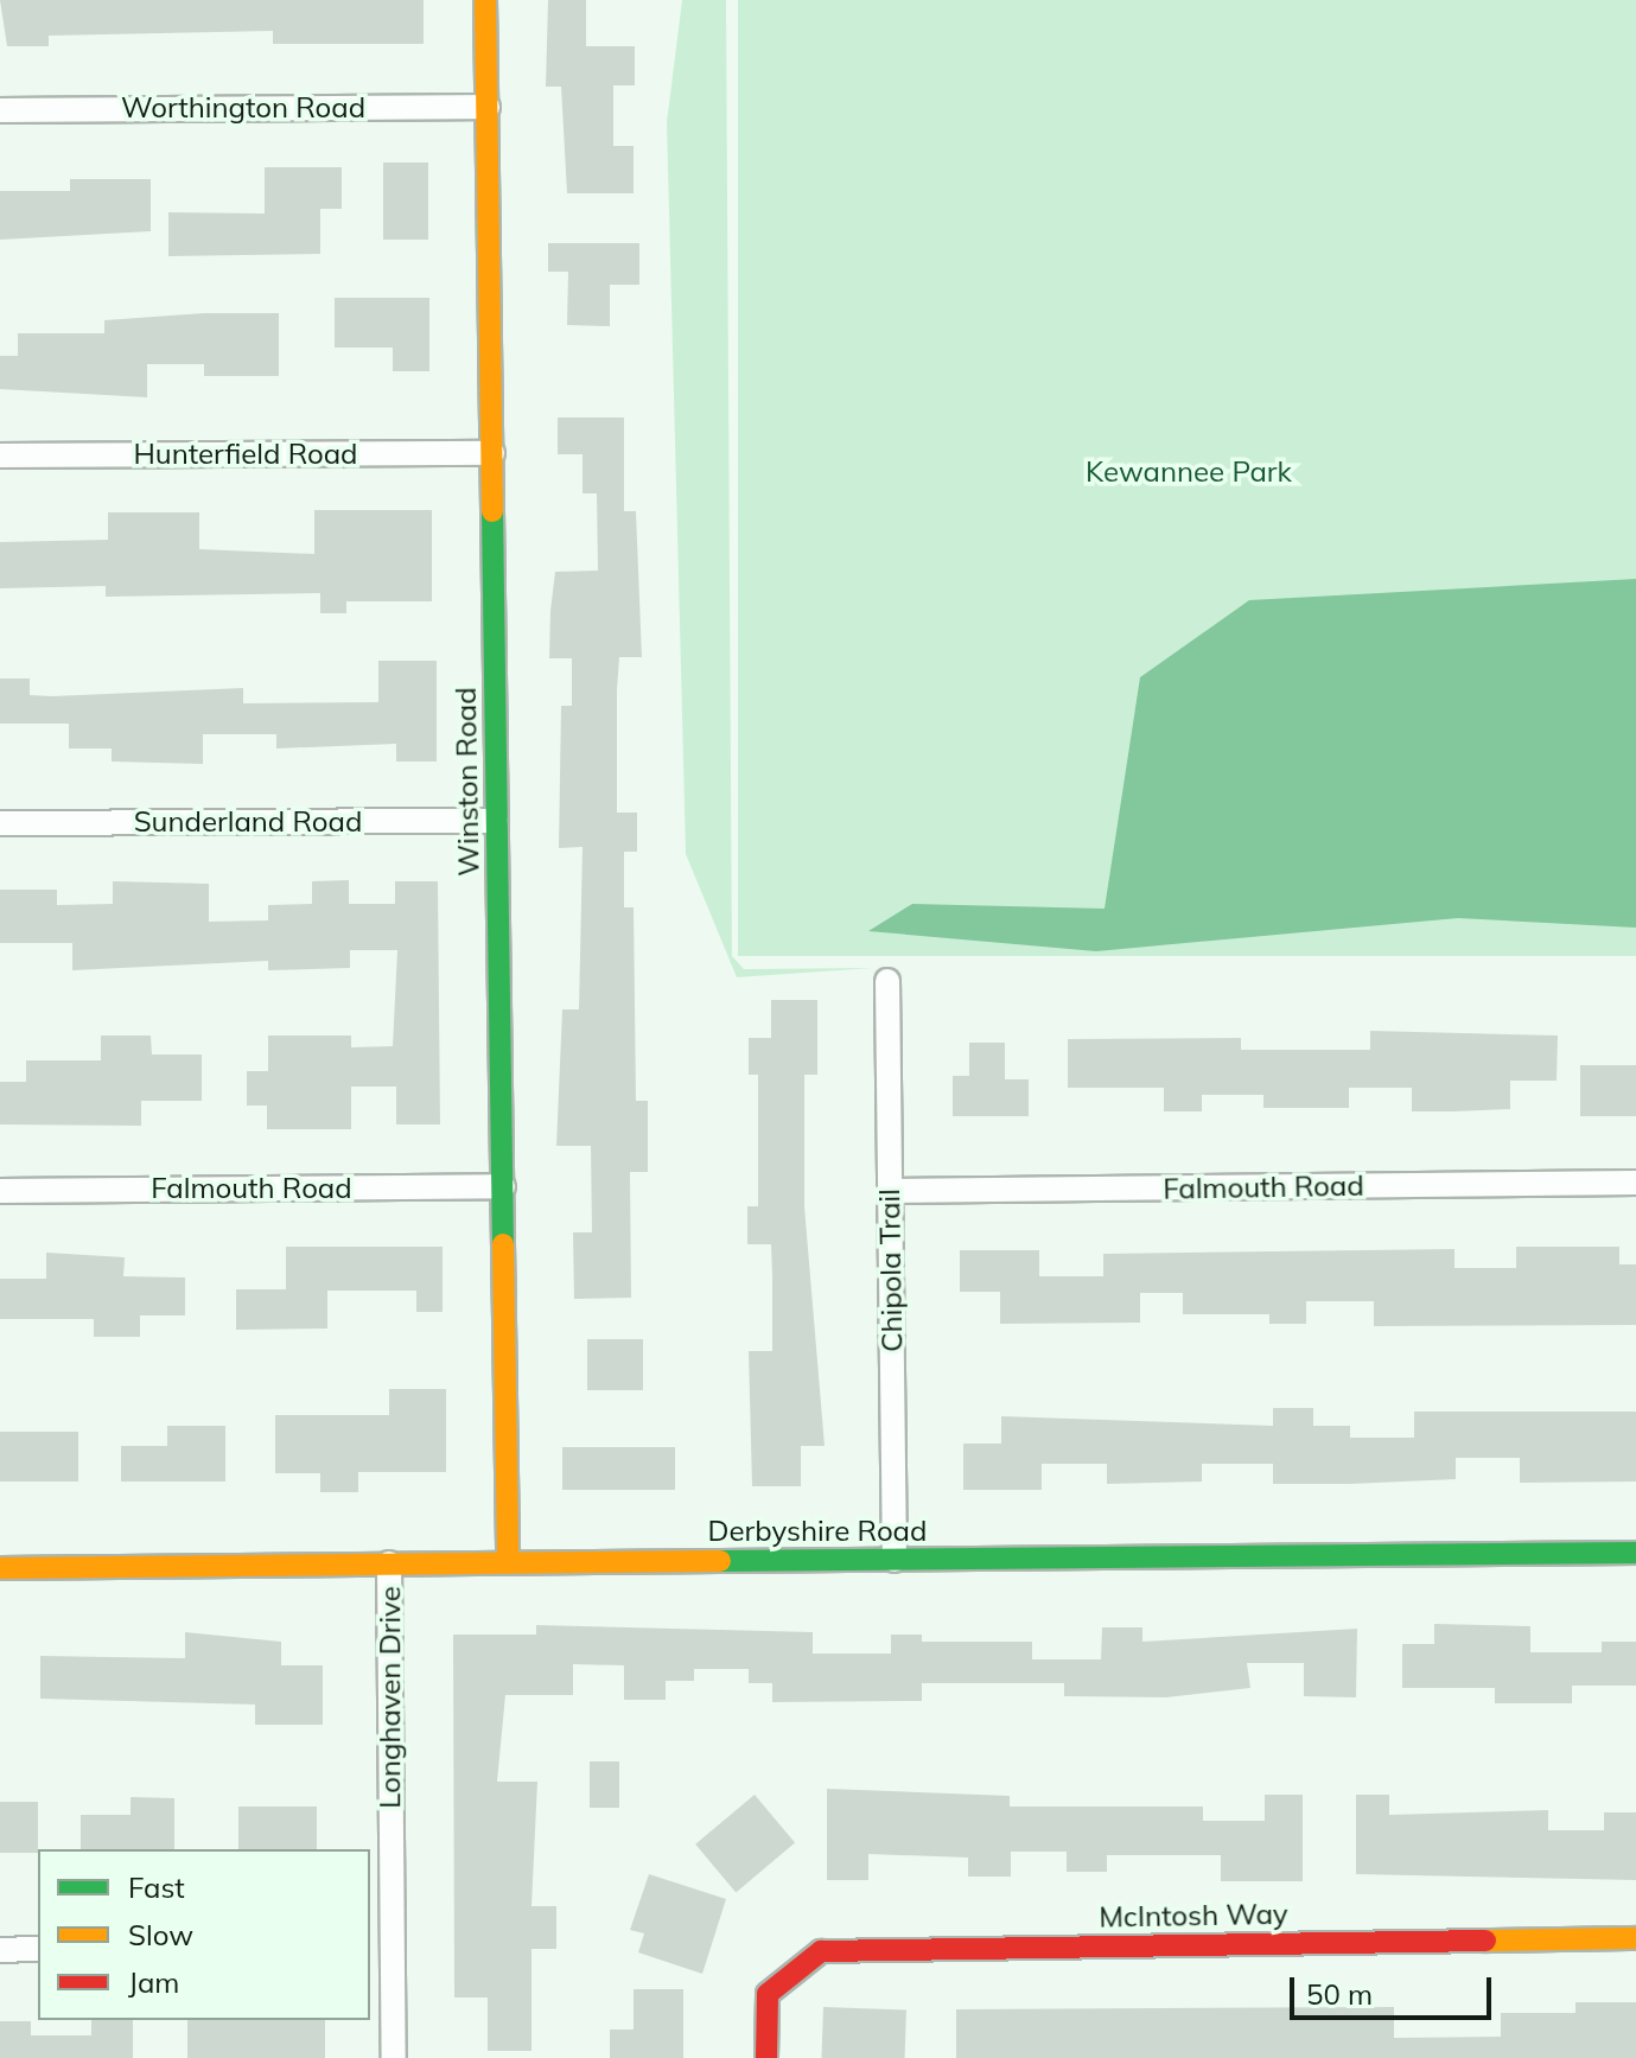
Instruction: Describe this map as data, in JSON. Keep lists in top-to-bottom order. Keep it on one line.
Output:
{"streets":{"street":["Worthington Road","Hunterfield Road","Winston Road","Sunderland Road","Falmouth Road","Chipola Trail","Derbyshire Road","Longhaven Drive","McIntosh Way"]},"crossings":[["Worthington Road","Winston Road"],["Hunterfield Road","Winston Road"],["Winston Road","Sunderland Road"],["Winston Road","Falmouth Road"],["Winston Road","Derbyshire Road"],["Falmouth Road","Chipola Trail"],["Chipola Trail","Derbyshire Road"],["Derbyshire Road","Longhaven Drive"]],"parks":["Kewannee Park"],"legend":["Fast","Slow","Jam"],"scale_bar":"50 m"}
